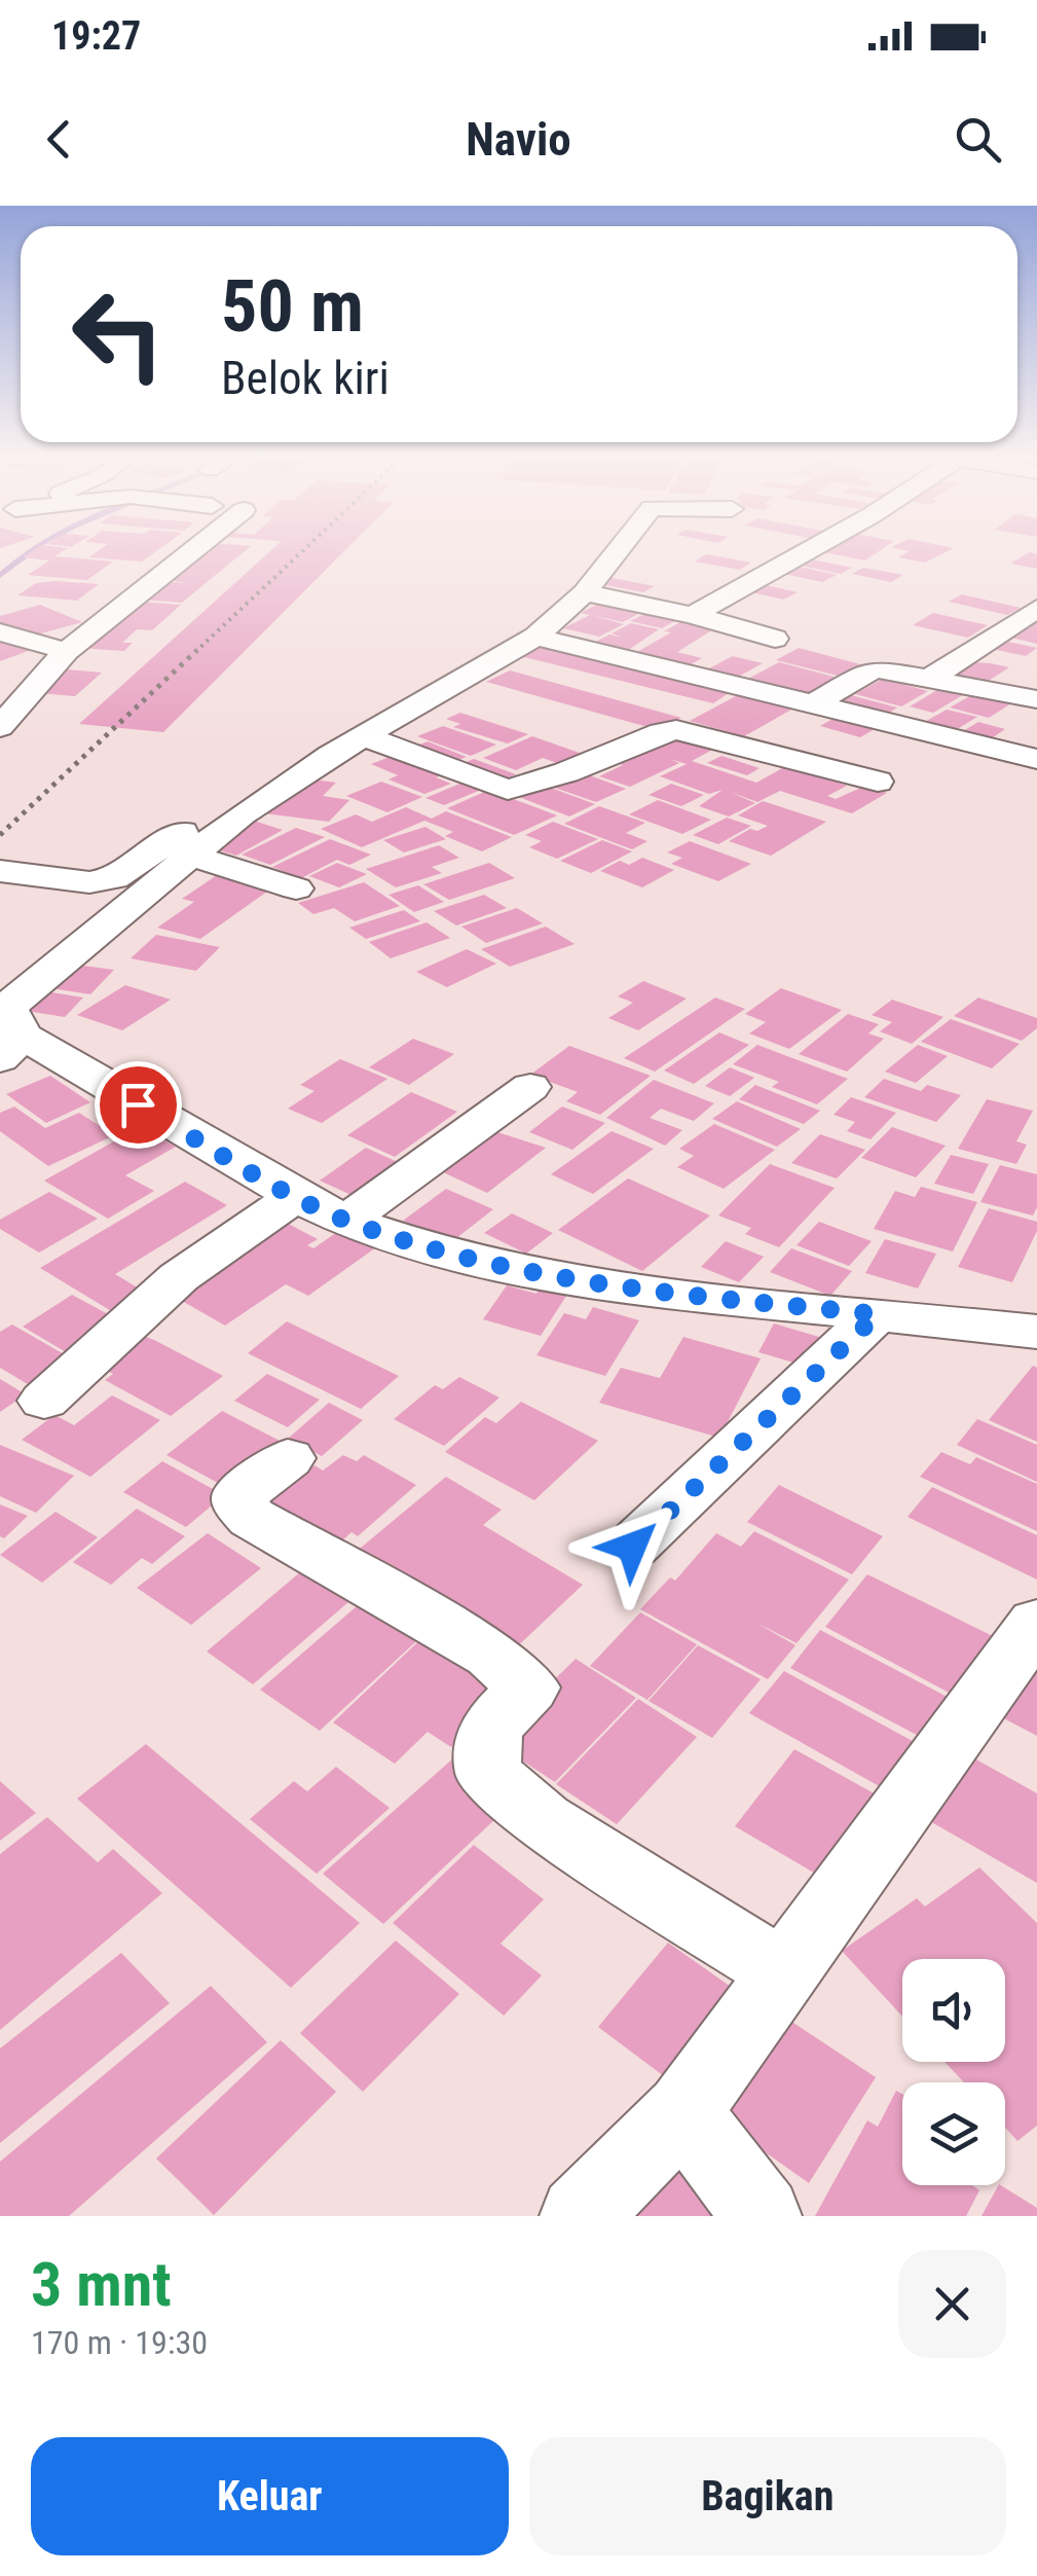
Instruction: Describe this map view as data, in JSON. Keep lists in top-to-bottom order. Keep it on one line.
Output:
{"page":{"status":"19:27","header":"Navio","turn":["50 m","Belok kiri"],"heading":["3 mnt","170 m · 19:30"],"buttons":["Keluar","Bagikan"]}}
